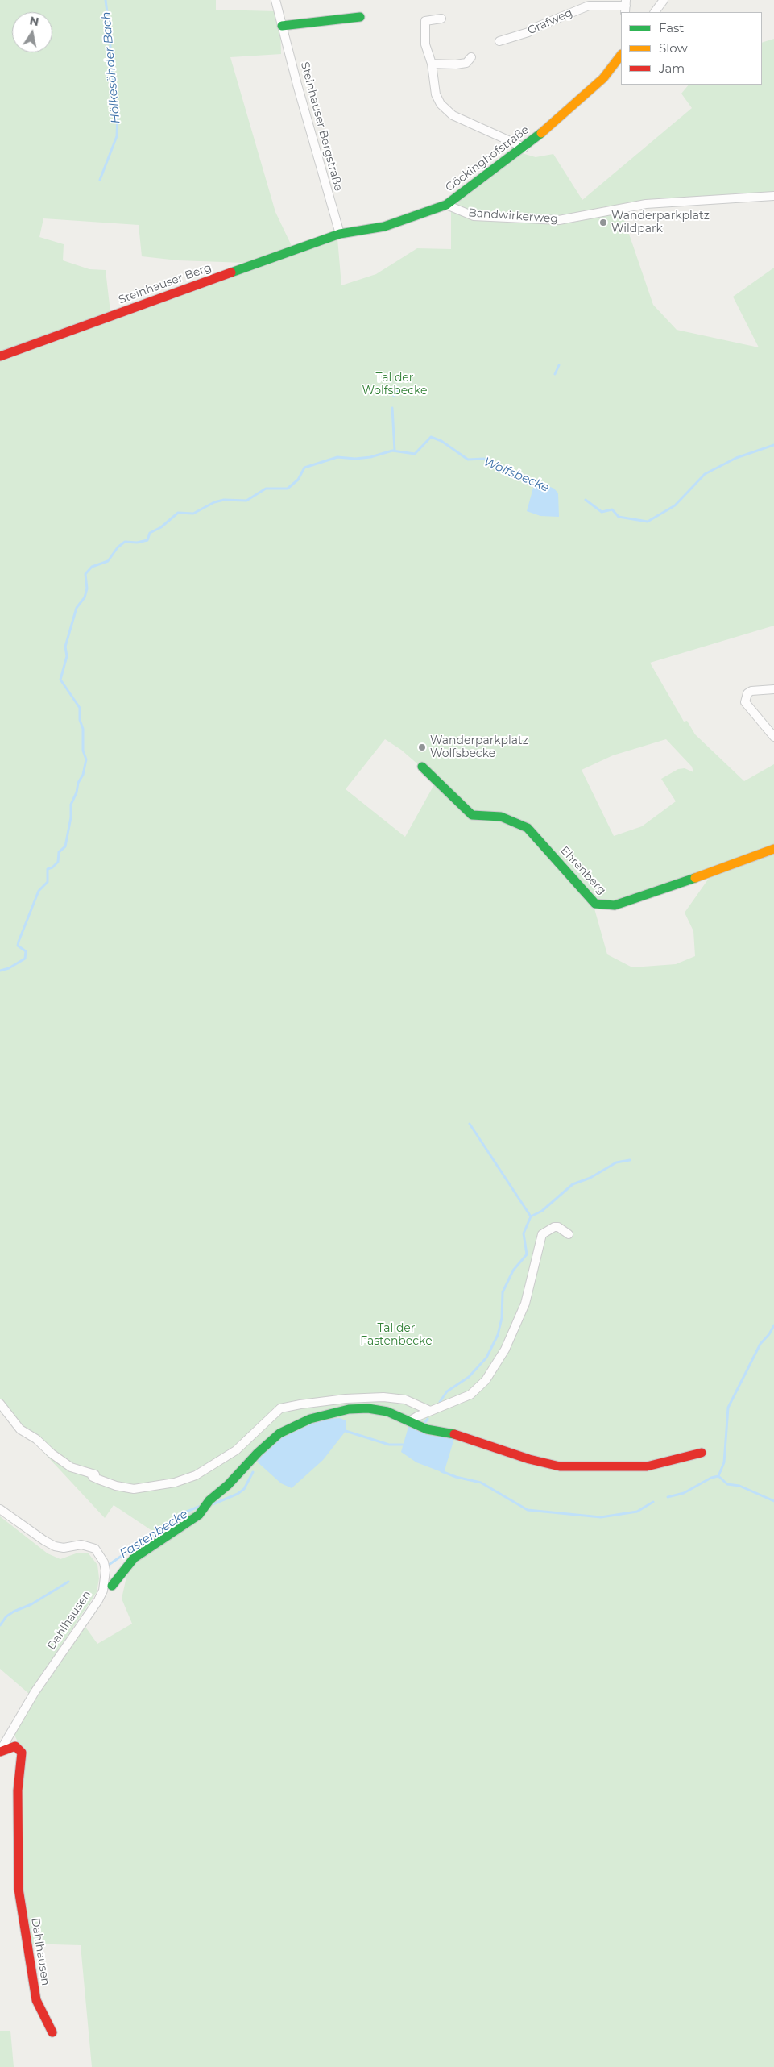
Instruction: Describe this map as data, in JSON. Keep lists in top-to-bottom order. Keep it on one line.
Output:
{"streets":{"street":["Grafweg","Steinhauser Bergstraße","Göckinghofstraße","Bandwirkerweg","Steinhauser Berg","Ehrenberg","Dahlhausen"]},"crossings":[["Steinhauser Bergstraße","Göckinghofstraße"],["Steinhauser Bergstraße","Steinhauser Berg"],["Göckinghofstraße","Bandwirkerweg"],["Göckinghofstraße","Steinhauser Berg"]],"water":["Hölkesöhder Bach","Wolfsbecke","Fastenbecke"],"parks":["Tal der Wolfsbecke","Tal der Fastenbecke"],"places":["Wanderparkplatz Wildpark","Wanderparkplatz Wolfsbecke"],"legend":["Fast","Slow","Jam"],"north":"top"}
